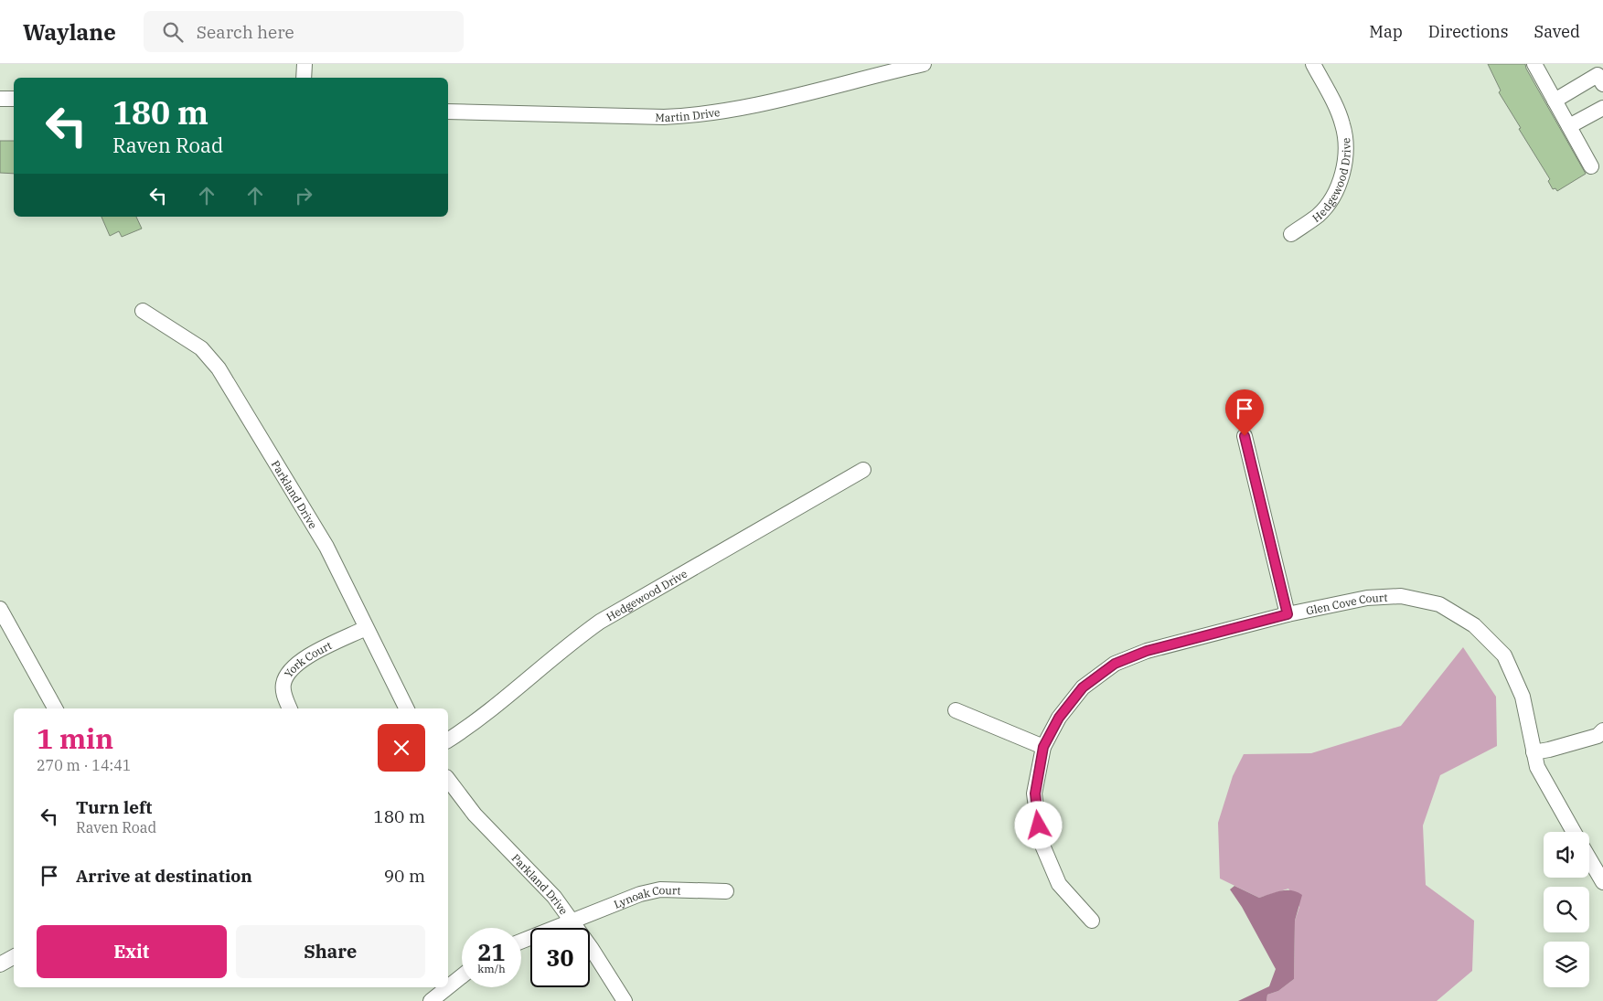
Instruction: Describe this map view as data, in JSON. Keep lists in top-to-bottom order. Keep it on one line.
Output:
{"streets":{"street":["Martin Drive","Hedgewood Drive","Parkland Drive","Glen Cove Court","York Court","Lynoak Court"]},"crossings":[["Parkland Drive","York Court"],["Parkland Drive","Lynoak Court"]],"page":{"header":"Waylane","search":"Search here","nav":["Map","Directions","Saved"],"turn":["180 m","Raven Road"],"heading":["1 min","270 m · 14:41"],"list":[{"name":"Turn left","note":"Raven Road","value":"180 m"},{"name":"Arrive at destination","value":"90 m"}],"buttons":["Exit","Share"],"speed":"21 km/h","limit":"30"}}
